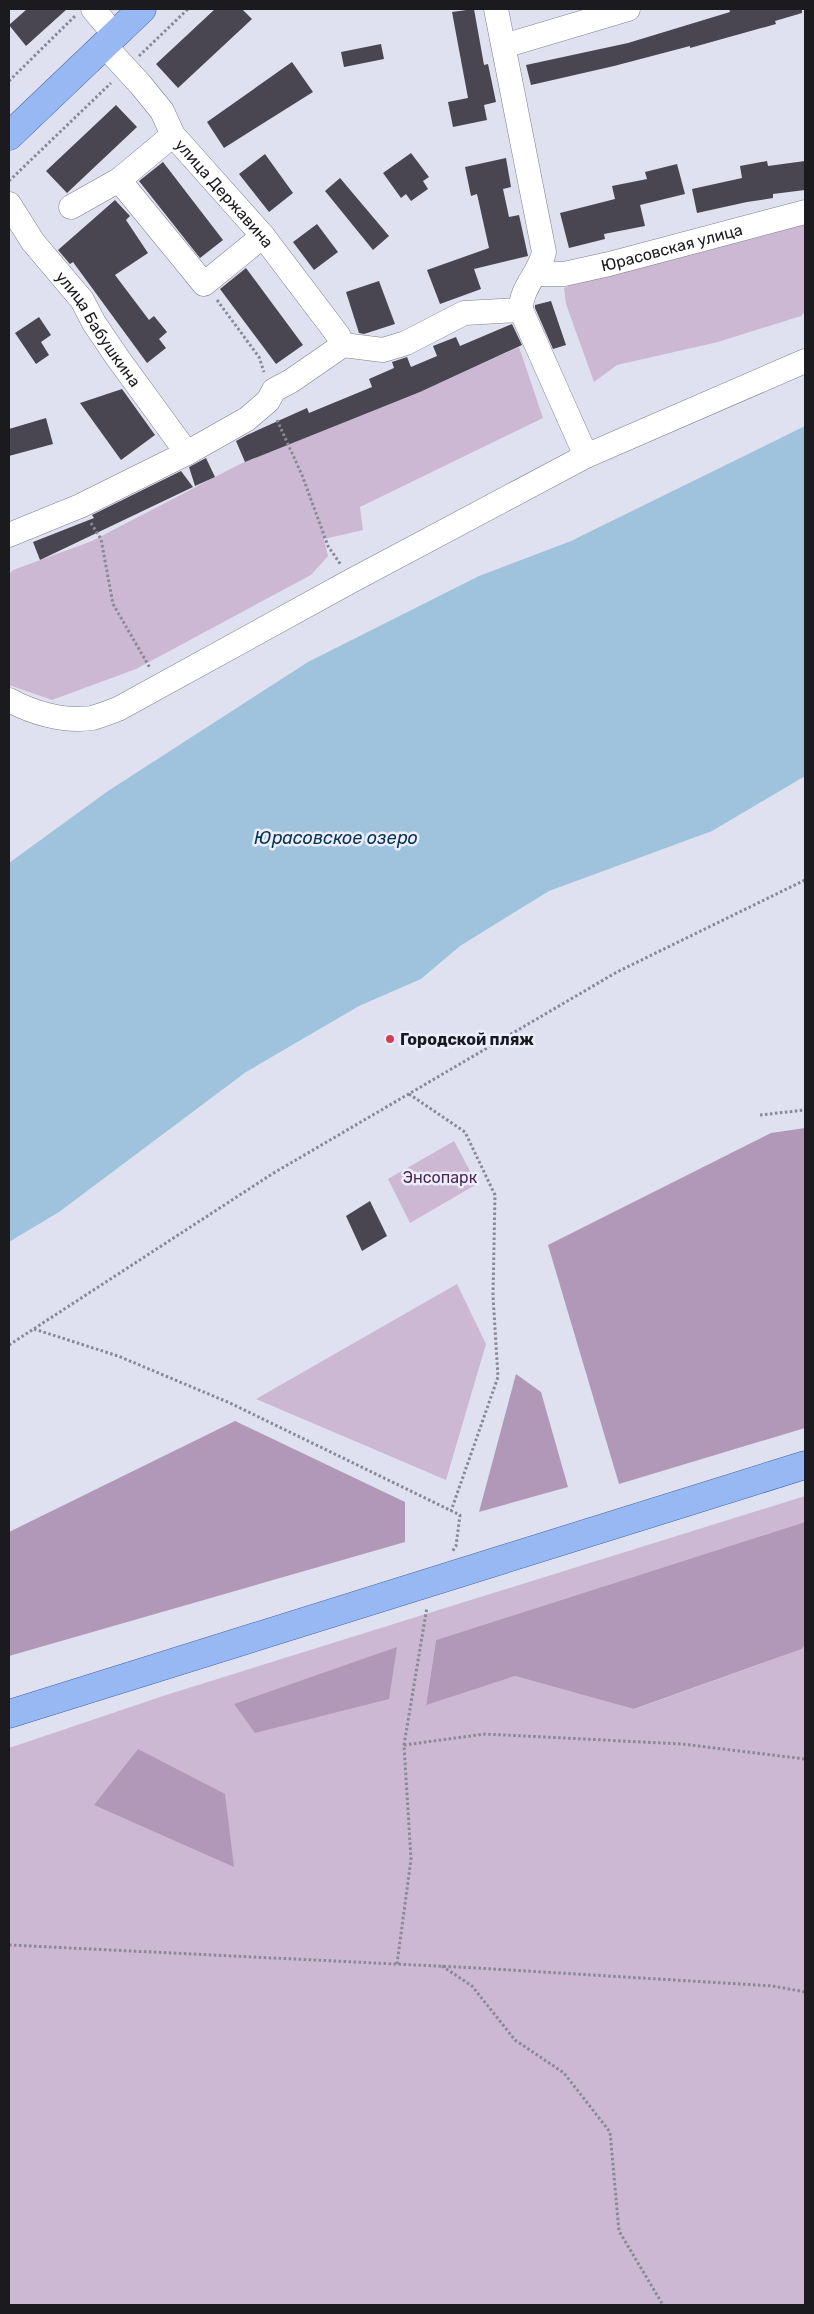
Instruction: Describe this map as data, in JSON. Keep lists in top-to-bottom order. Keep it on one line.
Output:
{"streets":{"street":["улица Державина","Юрасовская улица","улица Бабушкина"]},"water":["Юрасовское озеро"],"parks":["Энсопарк"],"places":["Городской пляж"]}
